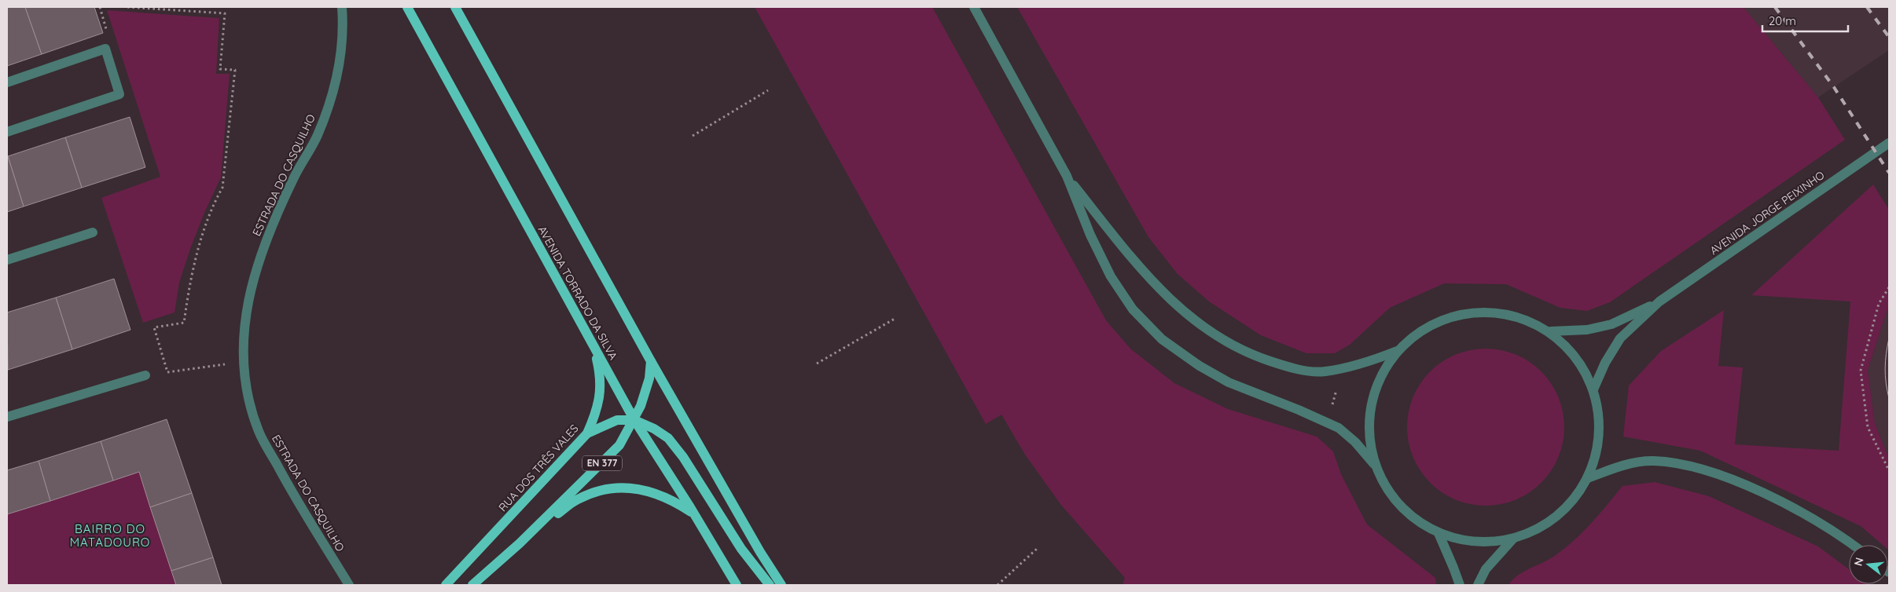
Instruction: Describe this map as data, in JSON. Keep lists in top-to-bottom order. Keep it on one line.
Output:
{"streets":{"main road":["AVENIDA TORRADO DA SILVA","EN 377","RUA DOS TRÊS VALES"],"street":["ESTRADA DO CASQUILHO","AVENIDA JORGE PEIXINHO"]},"crossings":[["AVENIDA TORRADO DA SILVA","EN 377"],["AVENIDA TORRADO DA SILVA","RUA DOS TRÊS VALES"]],"districts":["BAIRRO DO MATADOURO"],"scale_bar":"20 m","north":"left"}
